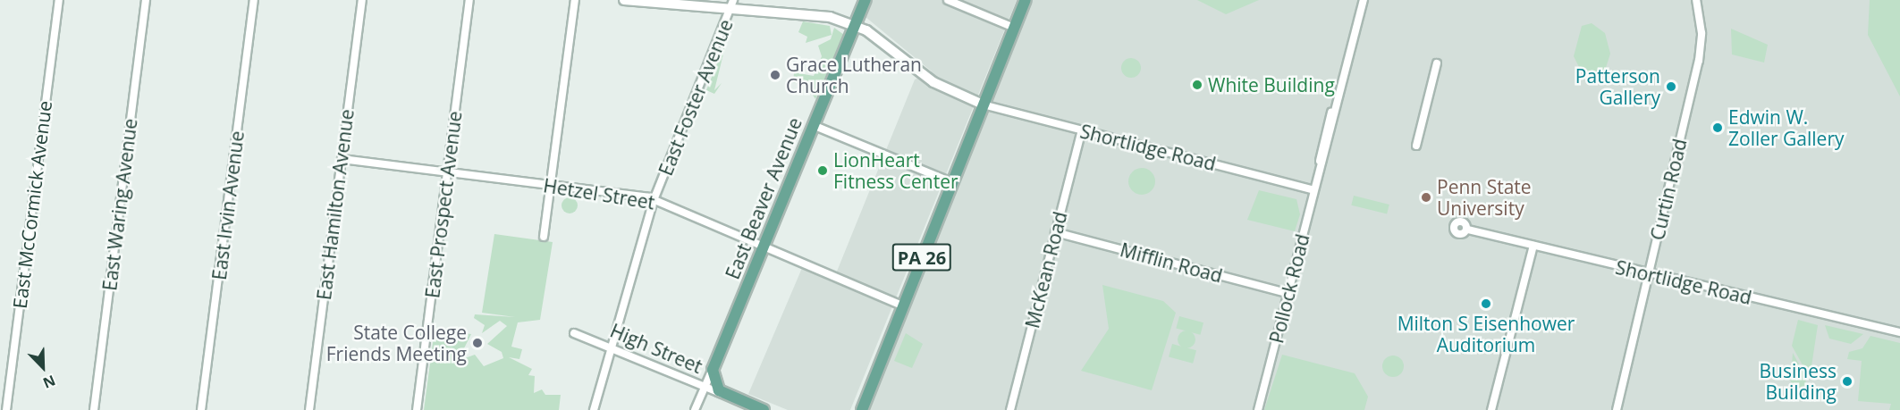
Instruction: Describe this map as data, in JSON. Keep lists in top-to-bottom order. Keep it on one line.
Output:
{"streets":{"main road":["East Beaver Avenue","PA 26","High Street"],"street":["East Foster Avenue","Shortlidge Road","Curtin Road","Hetzel Street","East McCormick Avenue","East Waring Avenue","East Hamilton Avenue","East Prospect Avenue","East Irvin Avenue","Mifflin Road","McKean Road","Pollock Road"]},"crossings":[["East Foster Avenue","Hetzel Street"],["East Foster Avenue","High Street"],["Shortlidge Road","Curtin Road"],["Shortlidge Road","PA 26"],["Shortlidge Road","McKean Road"],["Shortlidge Road","Pollock Road"],["Hetzel Street","East Beaver Avenue"],["Hetzel Street","East Hamilton Avenue"],["Hetzel Street","East Prospect Avenue"],["Hetzel Street","PA 26"],["East Beaver Avenue","High Street"],["Mifflin Road","McKean Road"],["Mifflin Road","Pollock Road"]],"places":["Grace Lutheran Church","White Building","Patterson Gallery","Edwin W. Zoller Gallery","LionHeart Fitness Center","Penn State University","Milton S Eisenhower Auditorium","State College Friends Meeting","Business Building"],"north":"bottom right"}
